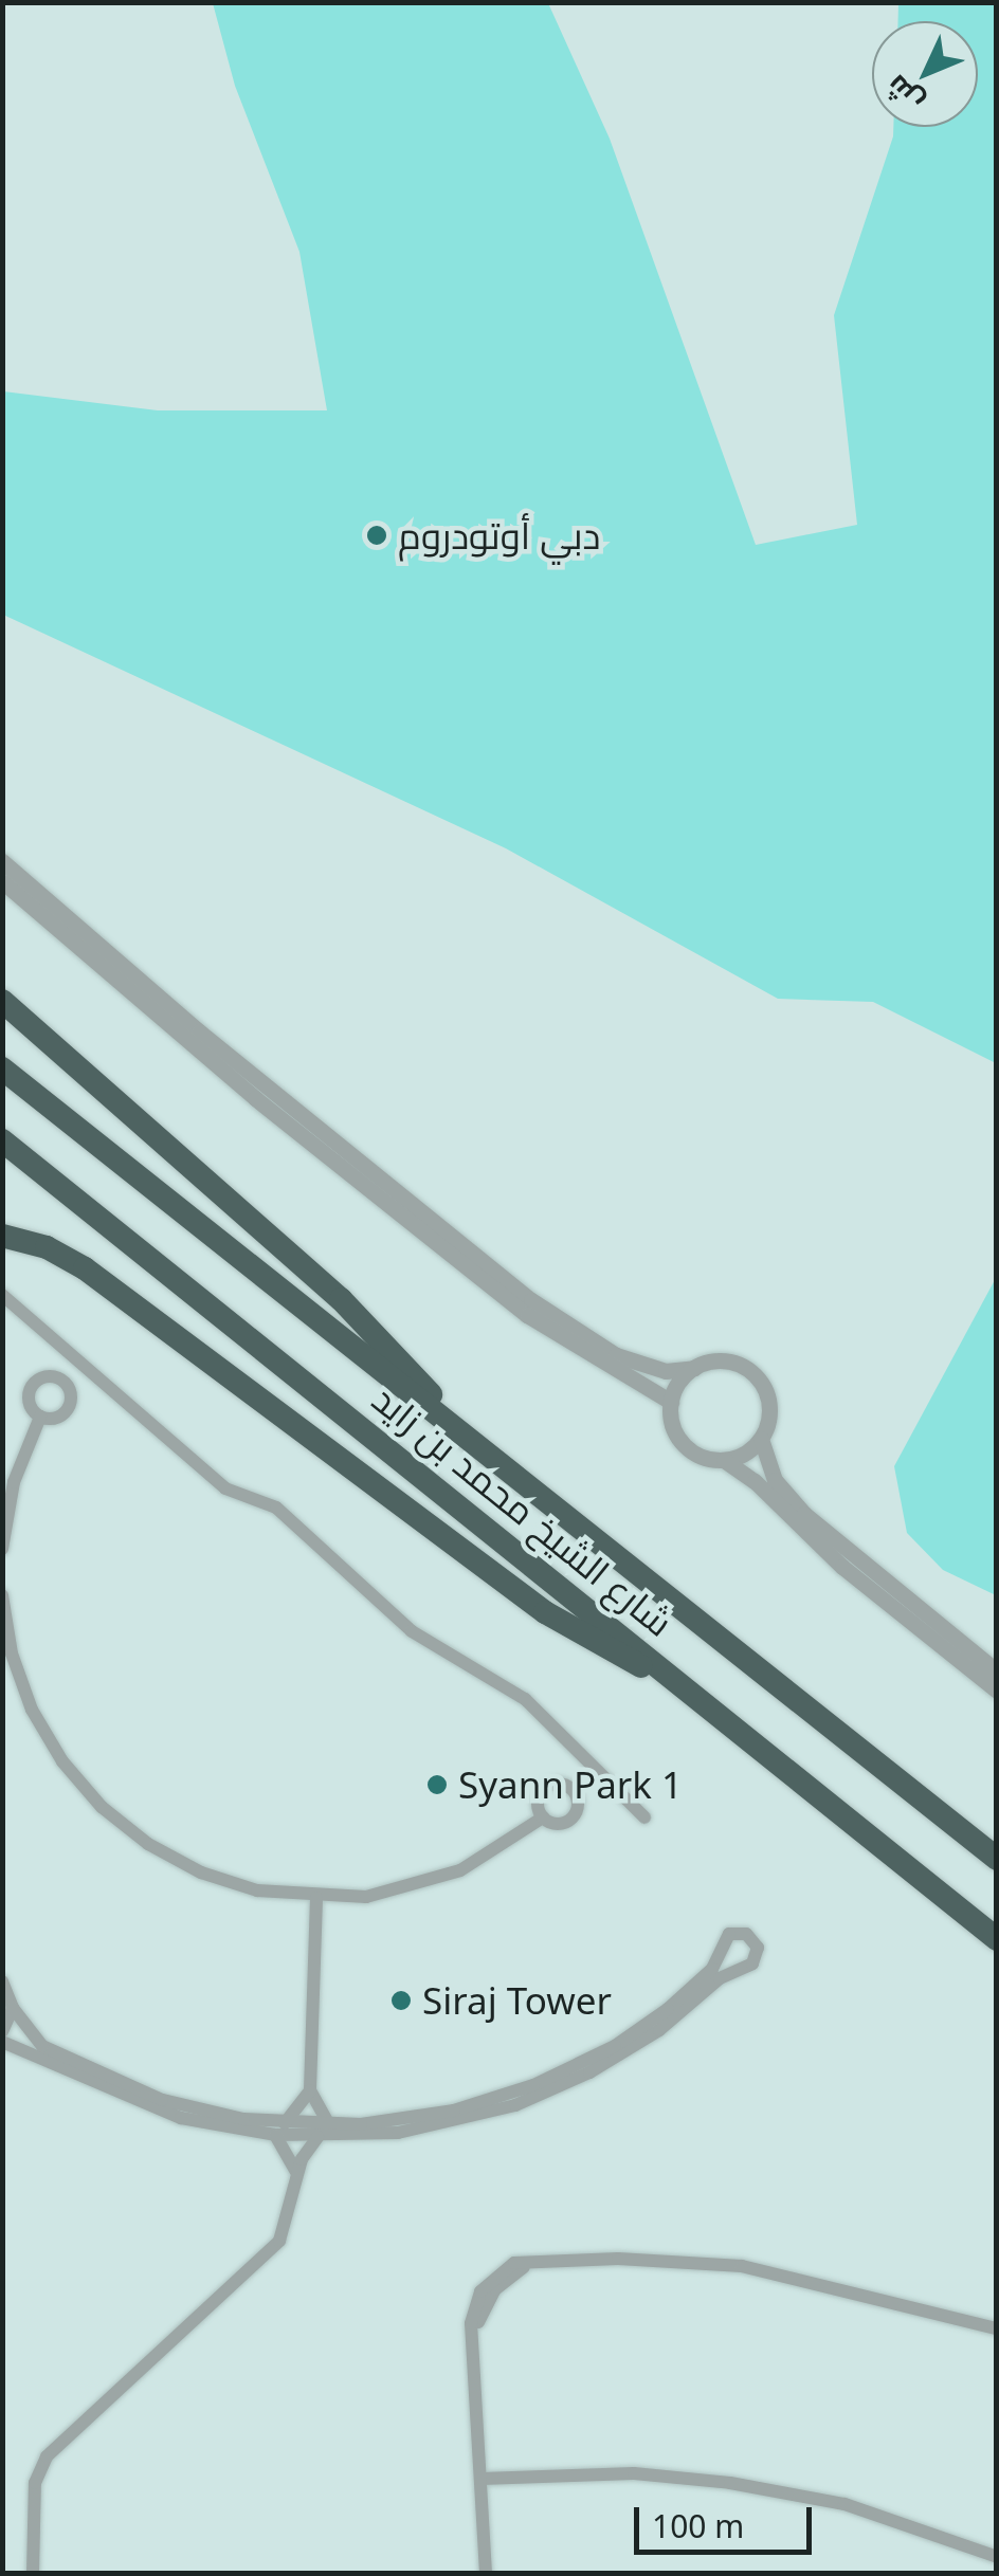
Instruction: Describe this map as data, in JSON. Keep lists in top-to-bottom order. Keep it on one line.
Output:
{"streets":{"highway":["شارع الشيخ محمد بن زايد"]},"places":["دبي أوتودروم","Syann Park 1","Siraj Tower"],"scale_bar":"100 m","north":"bottom left"}
